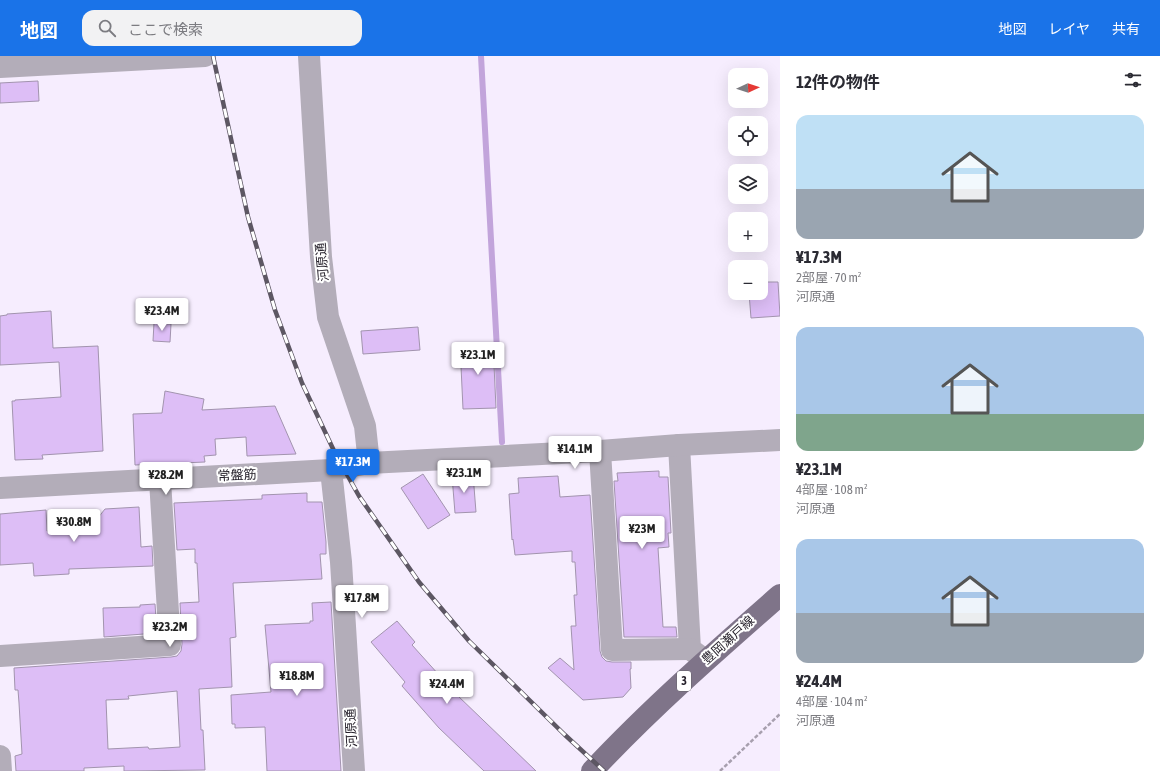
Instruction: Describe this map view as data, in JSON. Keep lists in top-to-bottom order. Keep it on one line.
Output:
{"streets":{"main road":["豊岡瀬戸線","3"],"street":["河原通","常盤筋"]},"crossings":[["河原通","常盤筋"]],"north":"right","page":{"header":"地図","search":"ここで検索","nav":["地図","レイヤ","共有"],"heading":"12件の物件","map_buttons":["+","−"],"list":[{"name":"¥17.3M","note":"2部屋 · 70 m² · 河原通"},{"name":"¥23.1M","note":"4部屋 · 108 m² · 河原通"},{"name":"¥24.4M","note":"4部屋 · 104 m² · 河原通"}],"price":["¥23.4M","¥23.1M","¥14.1M","¥17.3M","¥23.1M","¥28.2M","¥30.8M","¥23M","¥17.8M","¥23.2M","¥18.8M","¥24.4M"]}}
